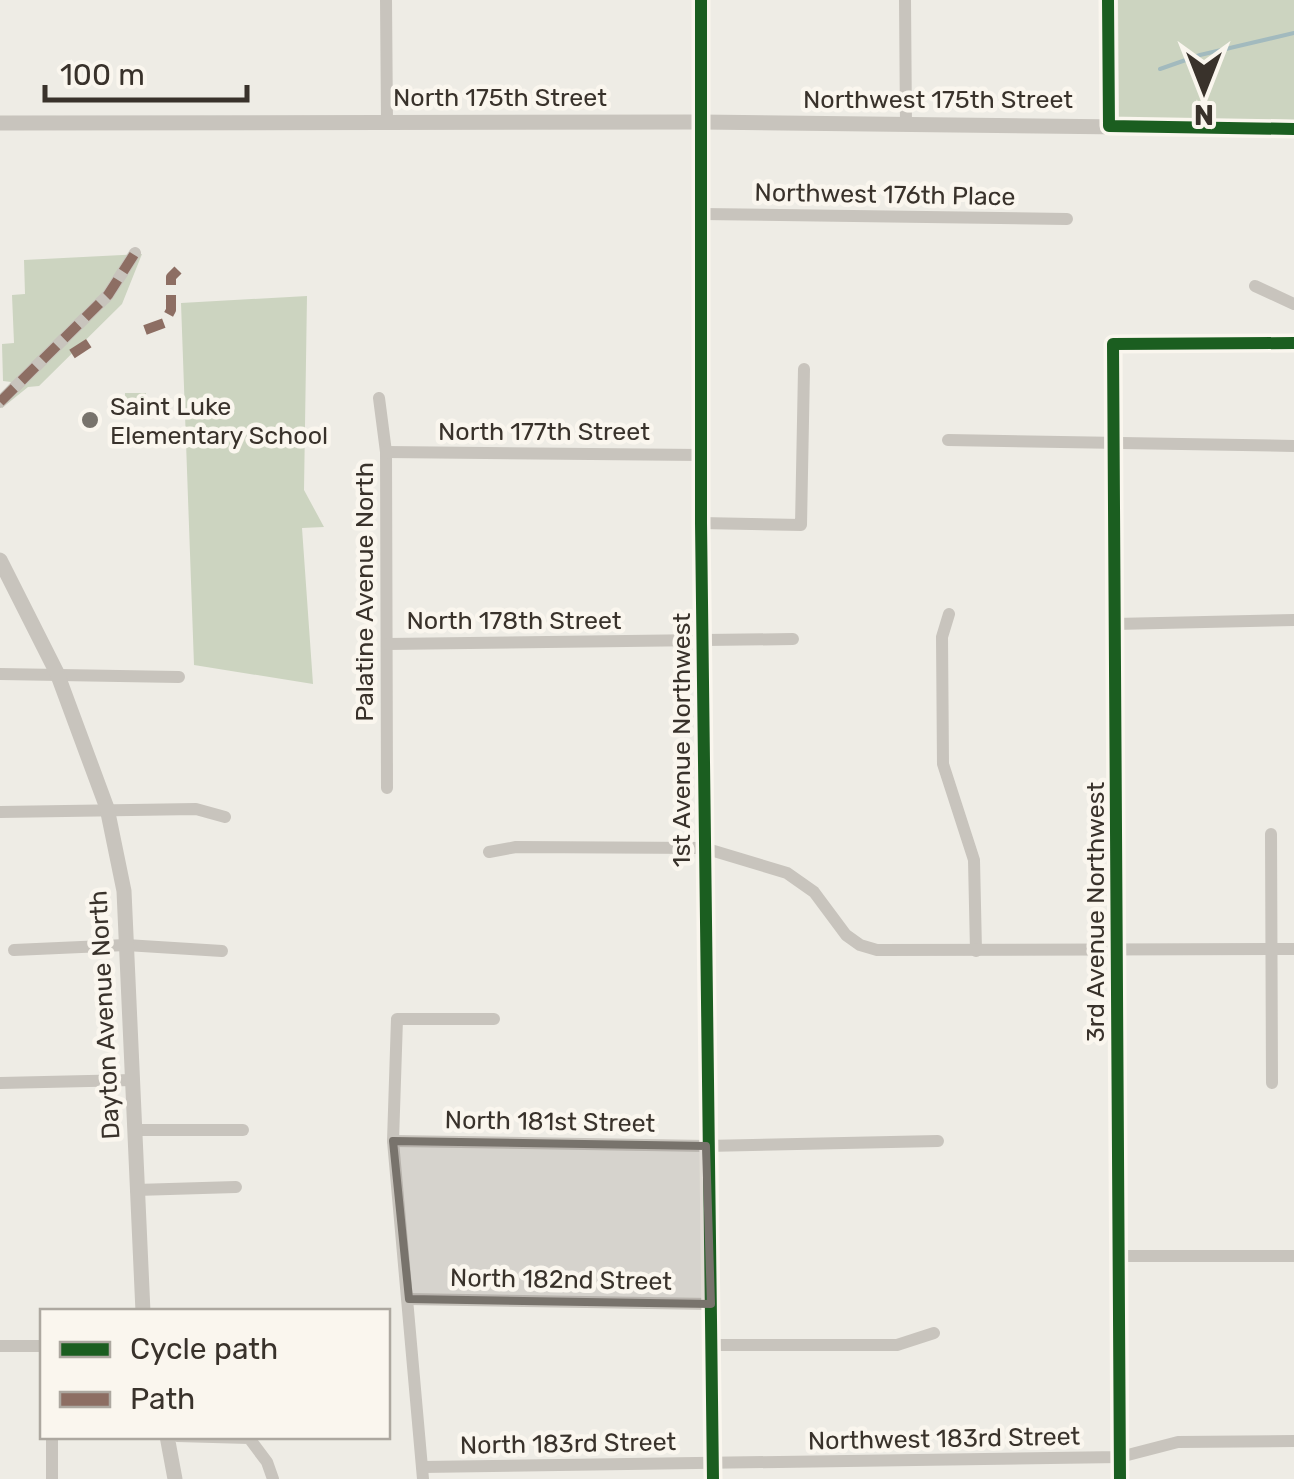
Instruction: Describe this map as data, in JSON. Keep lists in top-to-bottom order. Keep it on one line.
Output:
{"streets":{"street":["North 175th Street","Northwest 175th Street","Northwest 176th Place","North 177th Street","Palatine Avenue North","North 178th Street","1st Avenue Northwest","3rd Avenue Northwest","Dayton Avenue North","North 181st Street","North 182nd Street","Northwest 183rd Street","North 183rd Street"]},"crossings":[["North 175th Street","Northwest 175th Street"],["North 175th Street","1st Avenue Northwest"],["Northwest 175th Street","1st Avenue Northwest"],["Northwest 176th Place","1st Avenue Northwest"],["North 177th Street","Palatine Avenue North"],["North 177th Street","1st Avenue Northwest"],["Palatine Avenue North","North 178th Street"],["North 178th Street","1st Avenue Northwest"],["1st Avenue Northwest","North 181st Street"],["1st Avenue Northwest","North 182nd Street"],["1st Avenue Northwest","Northwest 183rd Street"],["1st Avenue Northwest","North 183rd Street"],["3rd Avenue Northwest","Northwest 183rd Street"],["Northwest 183rd Street","North 183rd Street"]],"places":["Saint Luke Elementary School"],"legend":["Cycle path","Path"],"scale_bar":"100 m","north":"bottom"}
